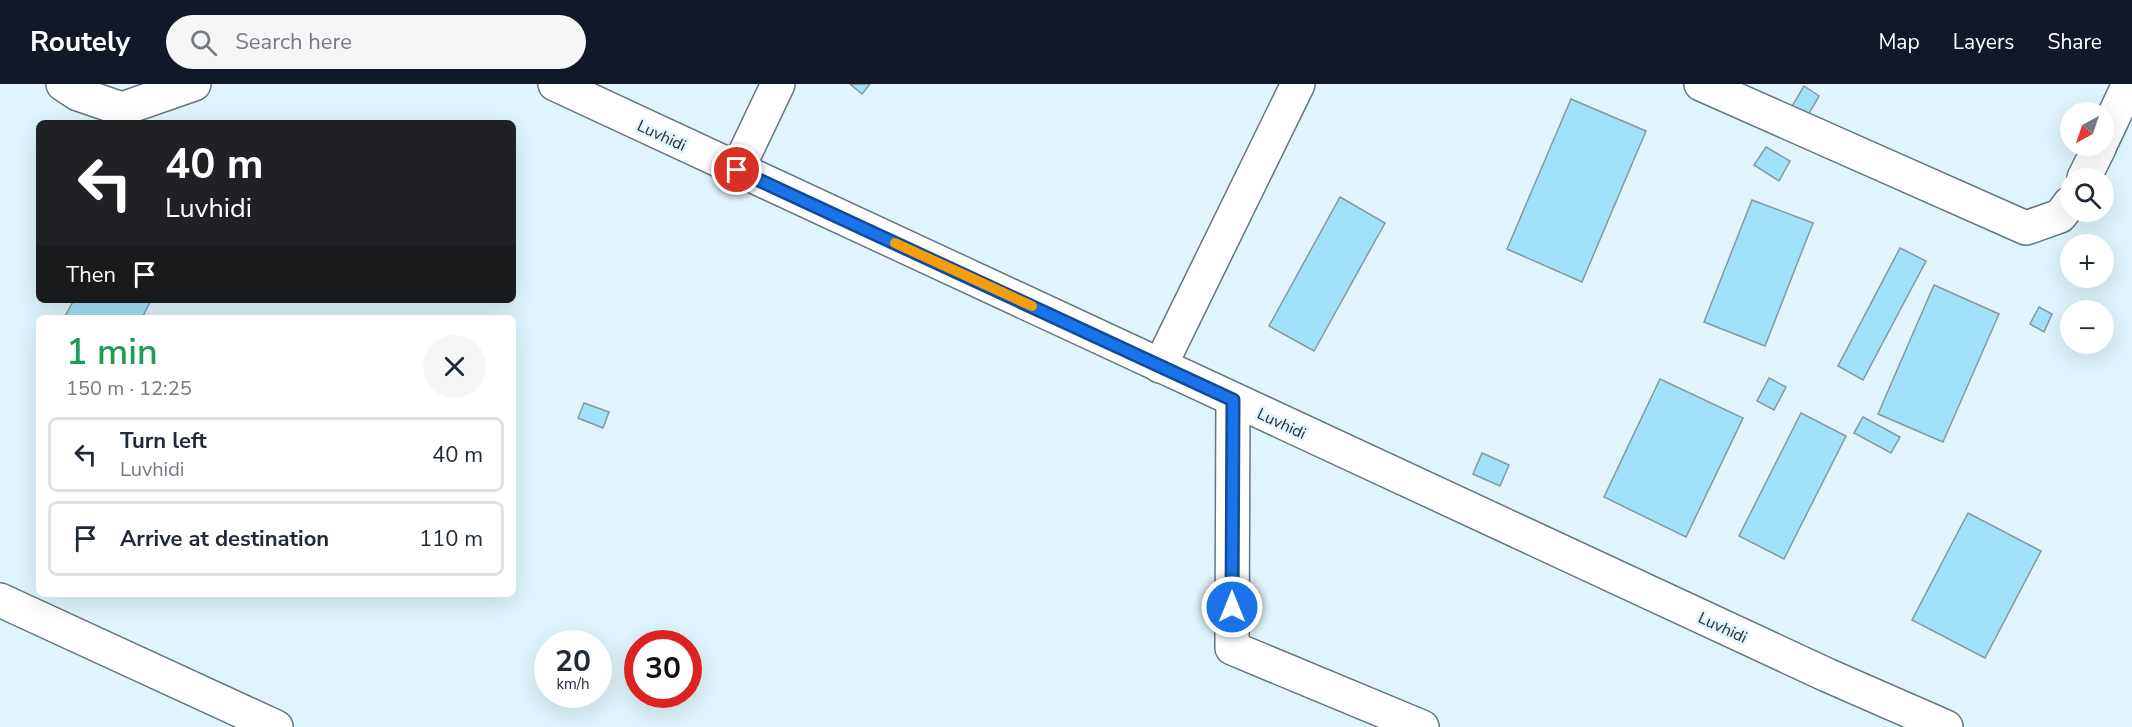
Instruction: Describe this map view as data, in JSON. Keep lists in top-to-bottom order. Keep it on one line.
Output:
{"streets":{"street":["Luvhidi"]},"north":"bottom left","page":{"header":"Routely","search":"Search here","nav":["Map","Layers","Share"],"map_buttons":["+","−"],"turn":["40 m","Luvhidi"],"then":"Then","heading":["1 min","150 m · 12:25"],"list":[{"name":"Turn left","note":"Luvhidi","value":"40 m"},{"name":"Arrive at destination","value":"110 m"}],"speed":"20 km/h","limit":"30"}}
